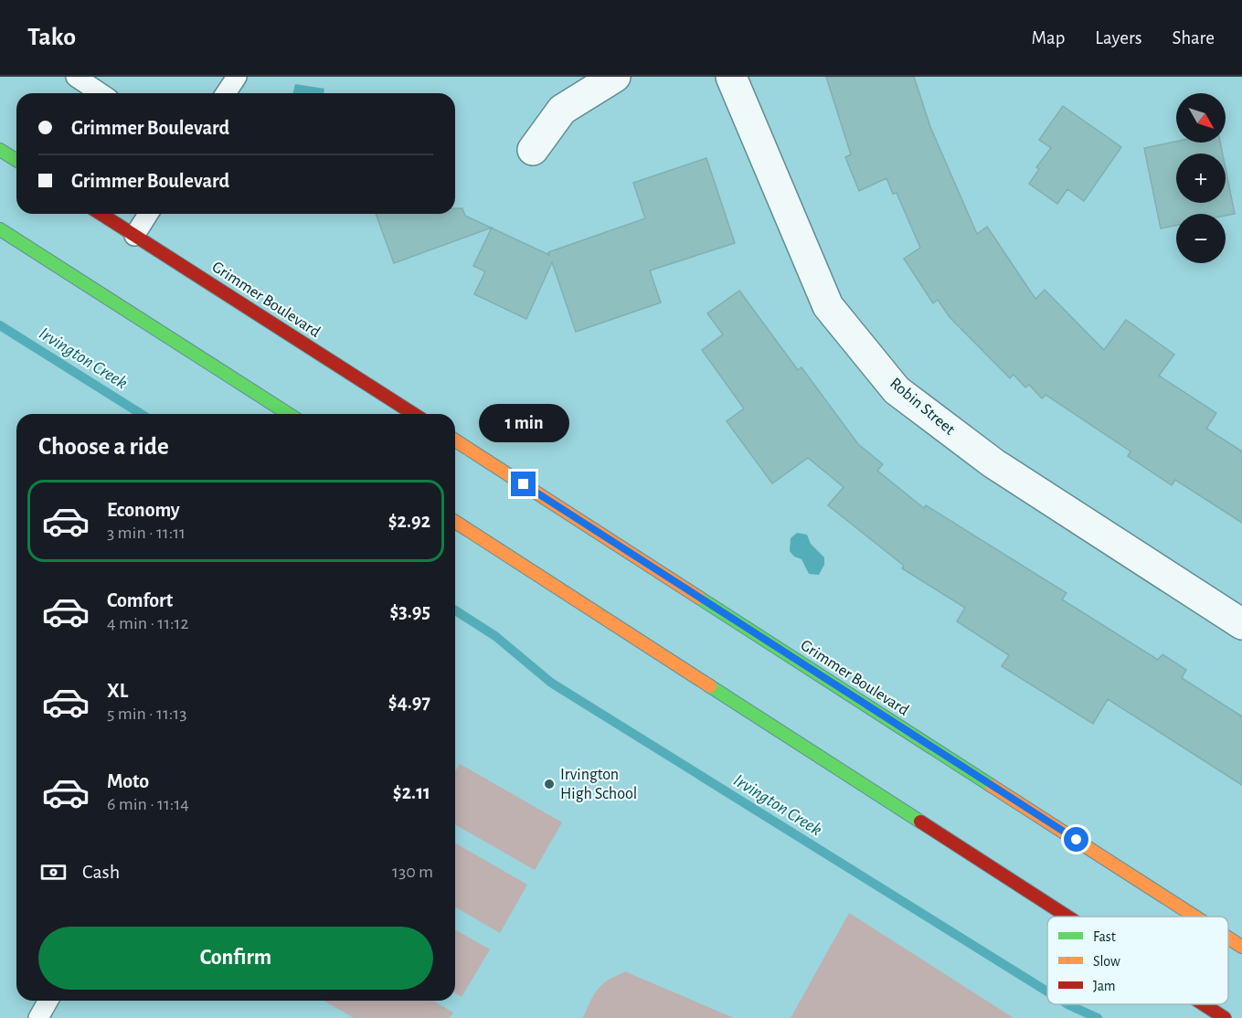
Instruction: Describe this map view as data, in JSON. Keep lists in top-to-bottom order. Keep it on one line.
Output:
{"streets":{"main road":["Grimmer Boulevard"],"street":["Robin Street"]},"water":["Irvington Creek"],"places":["Irvington High School"],"legend":["Fast","Slow","Jam"],"north":"bottom right","page":{"header":"Tako","nav":["Map","Layers","Share"],"map_buttons":["+","−"],"banner":["Grimmer Boulevard","Grimmer Boulevard"],"bubble":"1 min","heading":"Choose a ride","list":[{"name":"Economy","note":"3 min · 11:11","value":"$2.92"},{"name":"Comfort","note":"4 min · 11:12","value":"$3.95"},{"name":"XL","note":"5 min · 11:13","value":"$4.97"},{"name":"Moto","note":"6 min · 11:14","value":"$2.11"}],"pay":["Cash","130 m"],"buttons":"Confirm"}}
